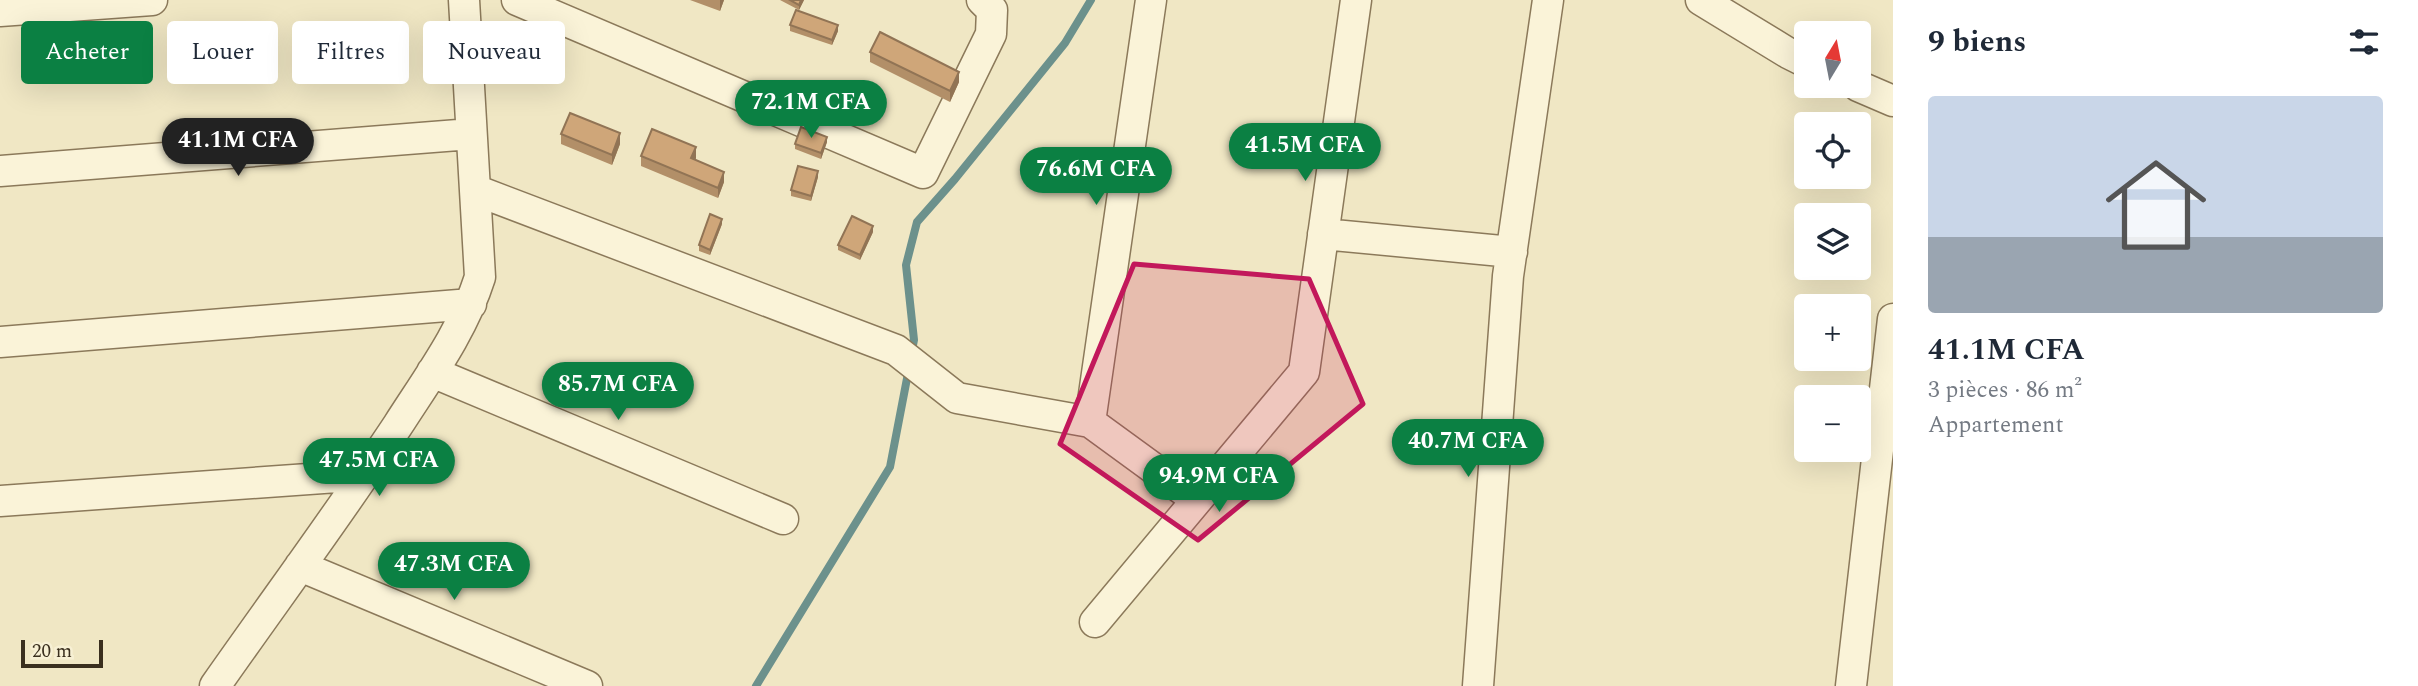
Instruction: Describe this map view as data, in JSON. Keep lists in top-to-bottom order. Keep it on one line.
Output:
{"scale_bar":"20 m","north":"top","page":{"heading":"9 biens","map_buttons":["+","−"],"chip":["Acheter","Louer","Filtres","Nouveau"],"price":["72.1M CFA","41.1M CFA","41.5M CFA","76.6M CFA","85.7M CFA","40.7M CFA","47.5M CFA","94.9M CFA","47.3M CFA"],"list":[{"name":"41.1M CFA","note":"3 pièces · 86 m² · Appartement"}],"scale":"20 m"}}
